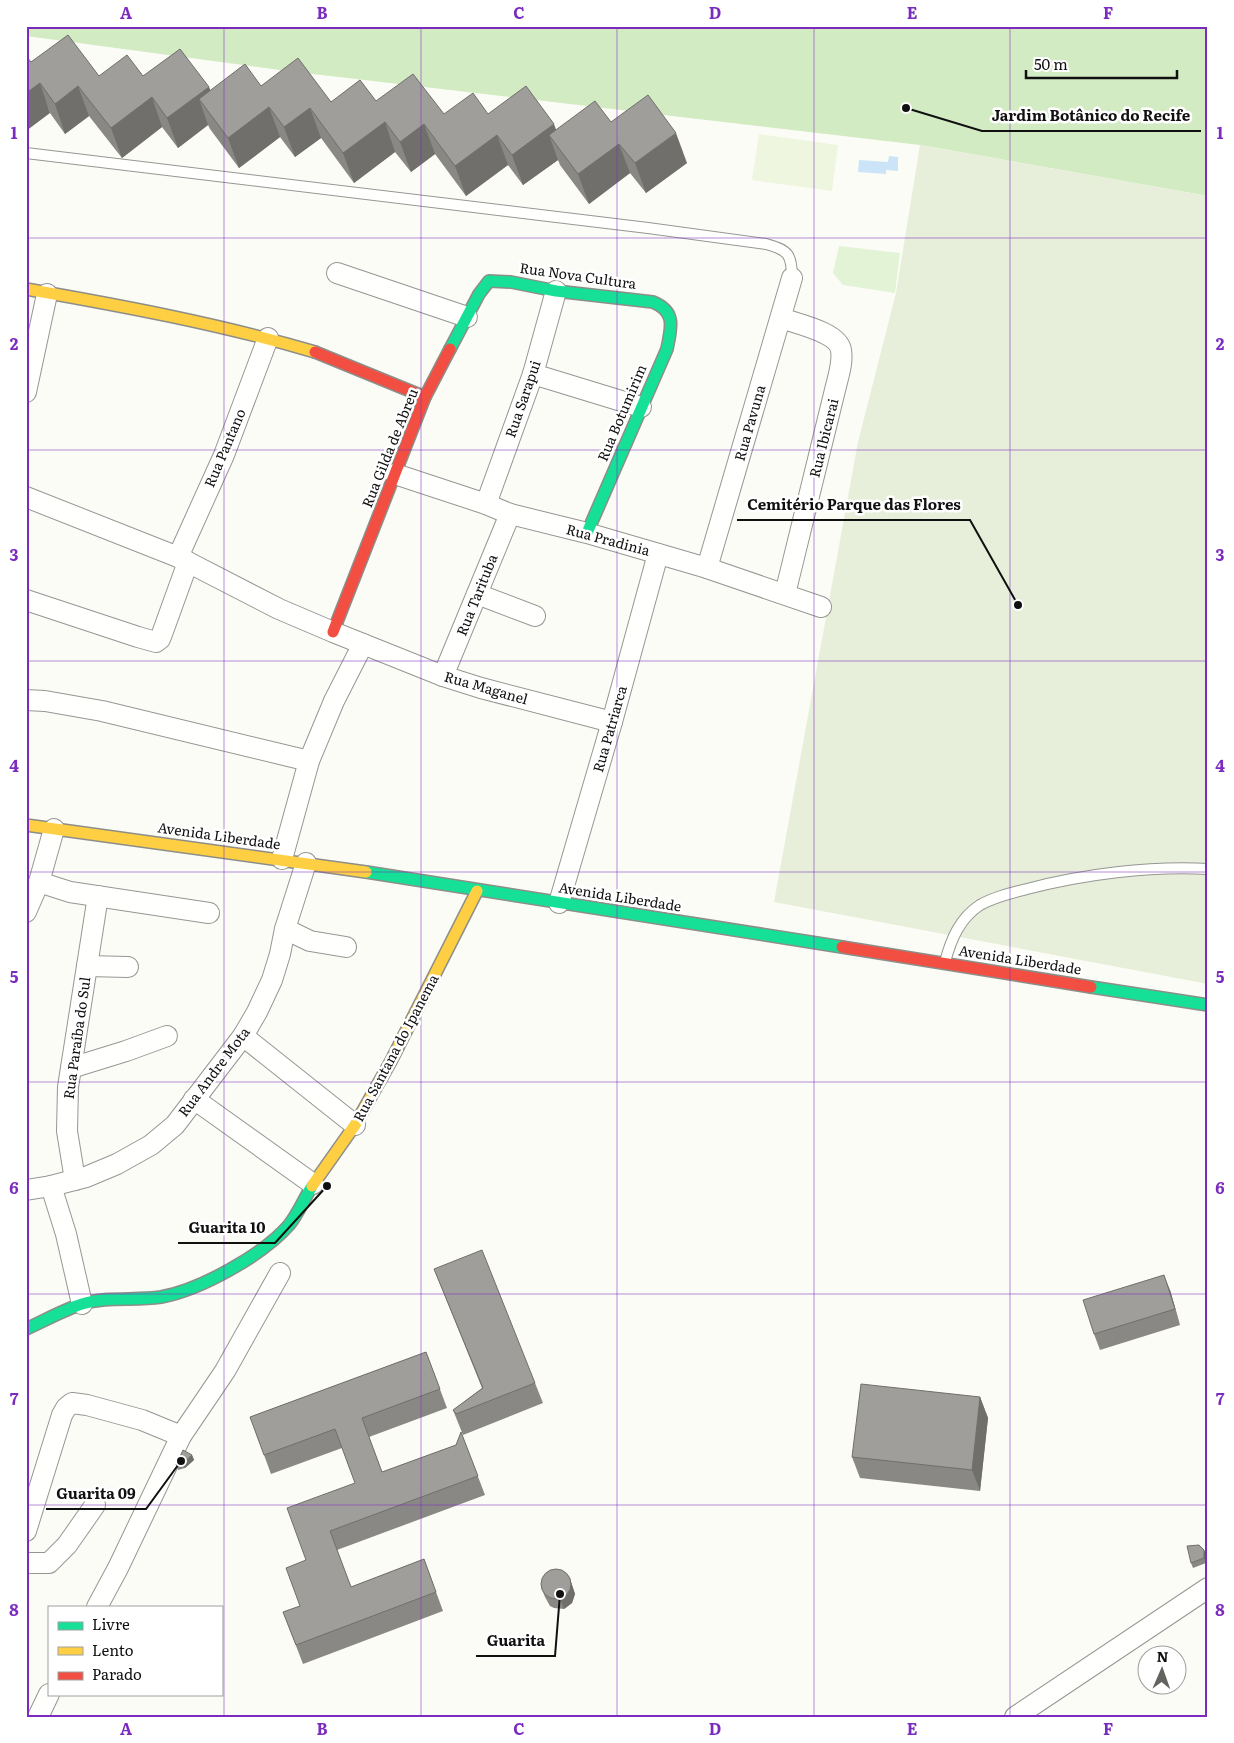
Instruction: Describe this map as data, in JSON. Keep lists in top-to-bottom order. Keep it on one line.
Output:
{"streets":{"street":["Rua Nova Cultura","Rua Sarapui","Rua Botumirim","Rua Pavuna","Rua Ibicarai","Rua Pantano","Rua Gilda de Abreu","Rua Pradinia","Rua Tarituba","Rua Maganel","Rua Patriarca","Avenida Liberdade","Rua Paraíba do Sul","Rua Santana do Ipanema","Rua Andre Mota"]},"crossings":[["Rua Nova Cultura","Rua Sarapui"],["Rua Nova Cultura","Rua Botumirim"],["Rua Nova Cultura","Rua Gilda de Abreu"],["Rua Sarapui","Rua Pradinia"],["Rua Botumirim","Rua Pradinia"],["Rua Pavuna","Rua Ibicarai"],["Rua Pavuna","Rua Pradinia"],["Rua Ibicarai","Rua Pradinia"],["Rua Pantano","Rua Maganel"],["Rua Gilda de Abreu","Rua Pradinia"],["Rua Gilda de Abreu","Rua Maganel"],["Rua Pradinia","Rua Tarituba"],["Rua Pradinia","Rua Patriarca"],["Rua Tarituba","Rua Maganel"],["Rua Maganel","Rua Patriarca"],["Rua Patriarca","Avenida Liberdade"],["Avenida Liberdade","Rua Santana do Ipanema"],["Avenida Liberdade","Rua Andre Mota"],["Rua Paraíba do Sul","Rua Andre Mota"]],"places":["Jardim Botânico do Recife","Cemitério Parque das Flores","Guarita 10","Guarita 09","Guarita"],"legend":["Livre","Lento","Parado"],"scale_bar":"50 m","north":"top","grid":{"columns":["A","B","C","D","E","F"],"rows":["1","2","3","4","5","6","7","8"]}}
